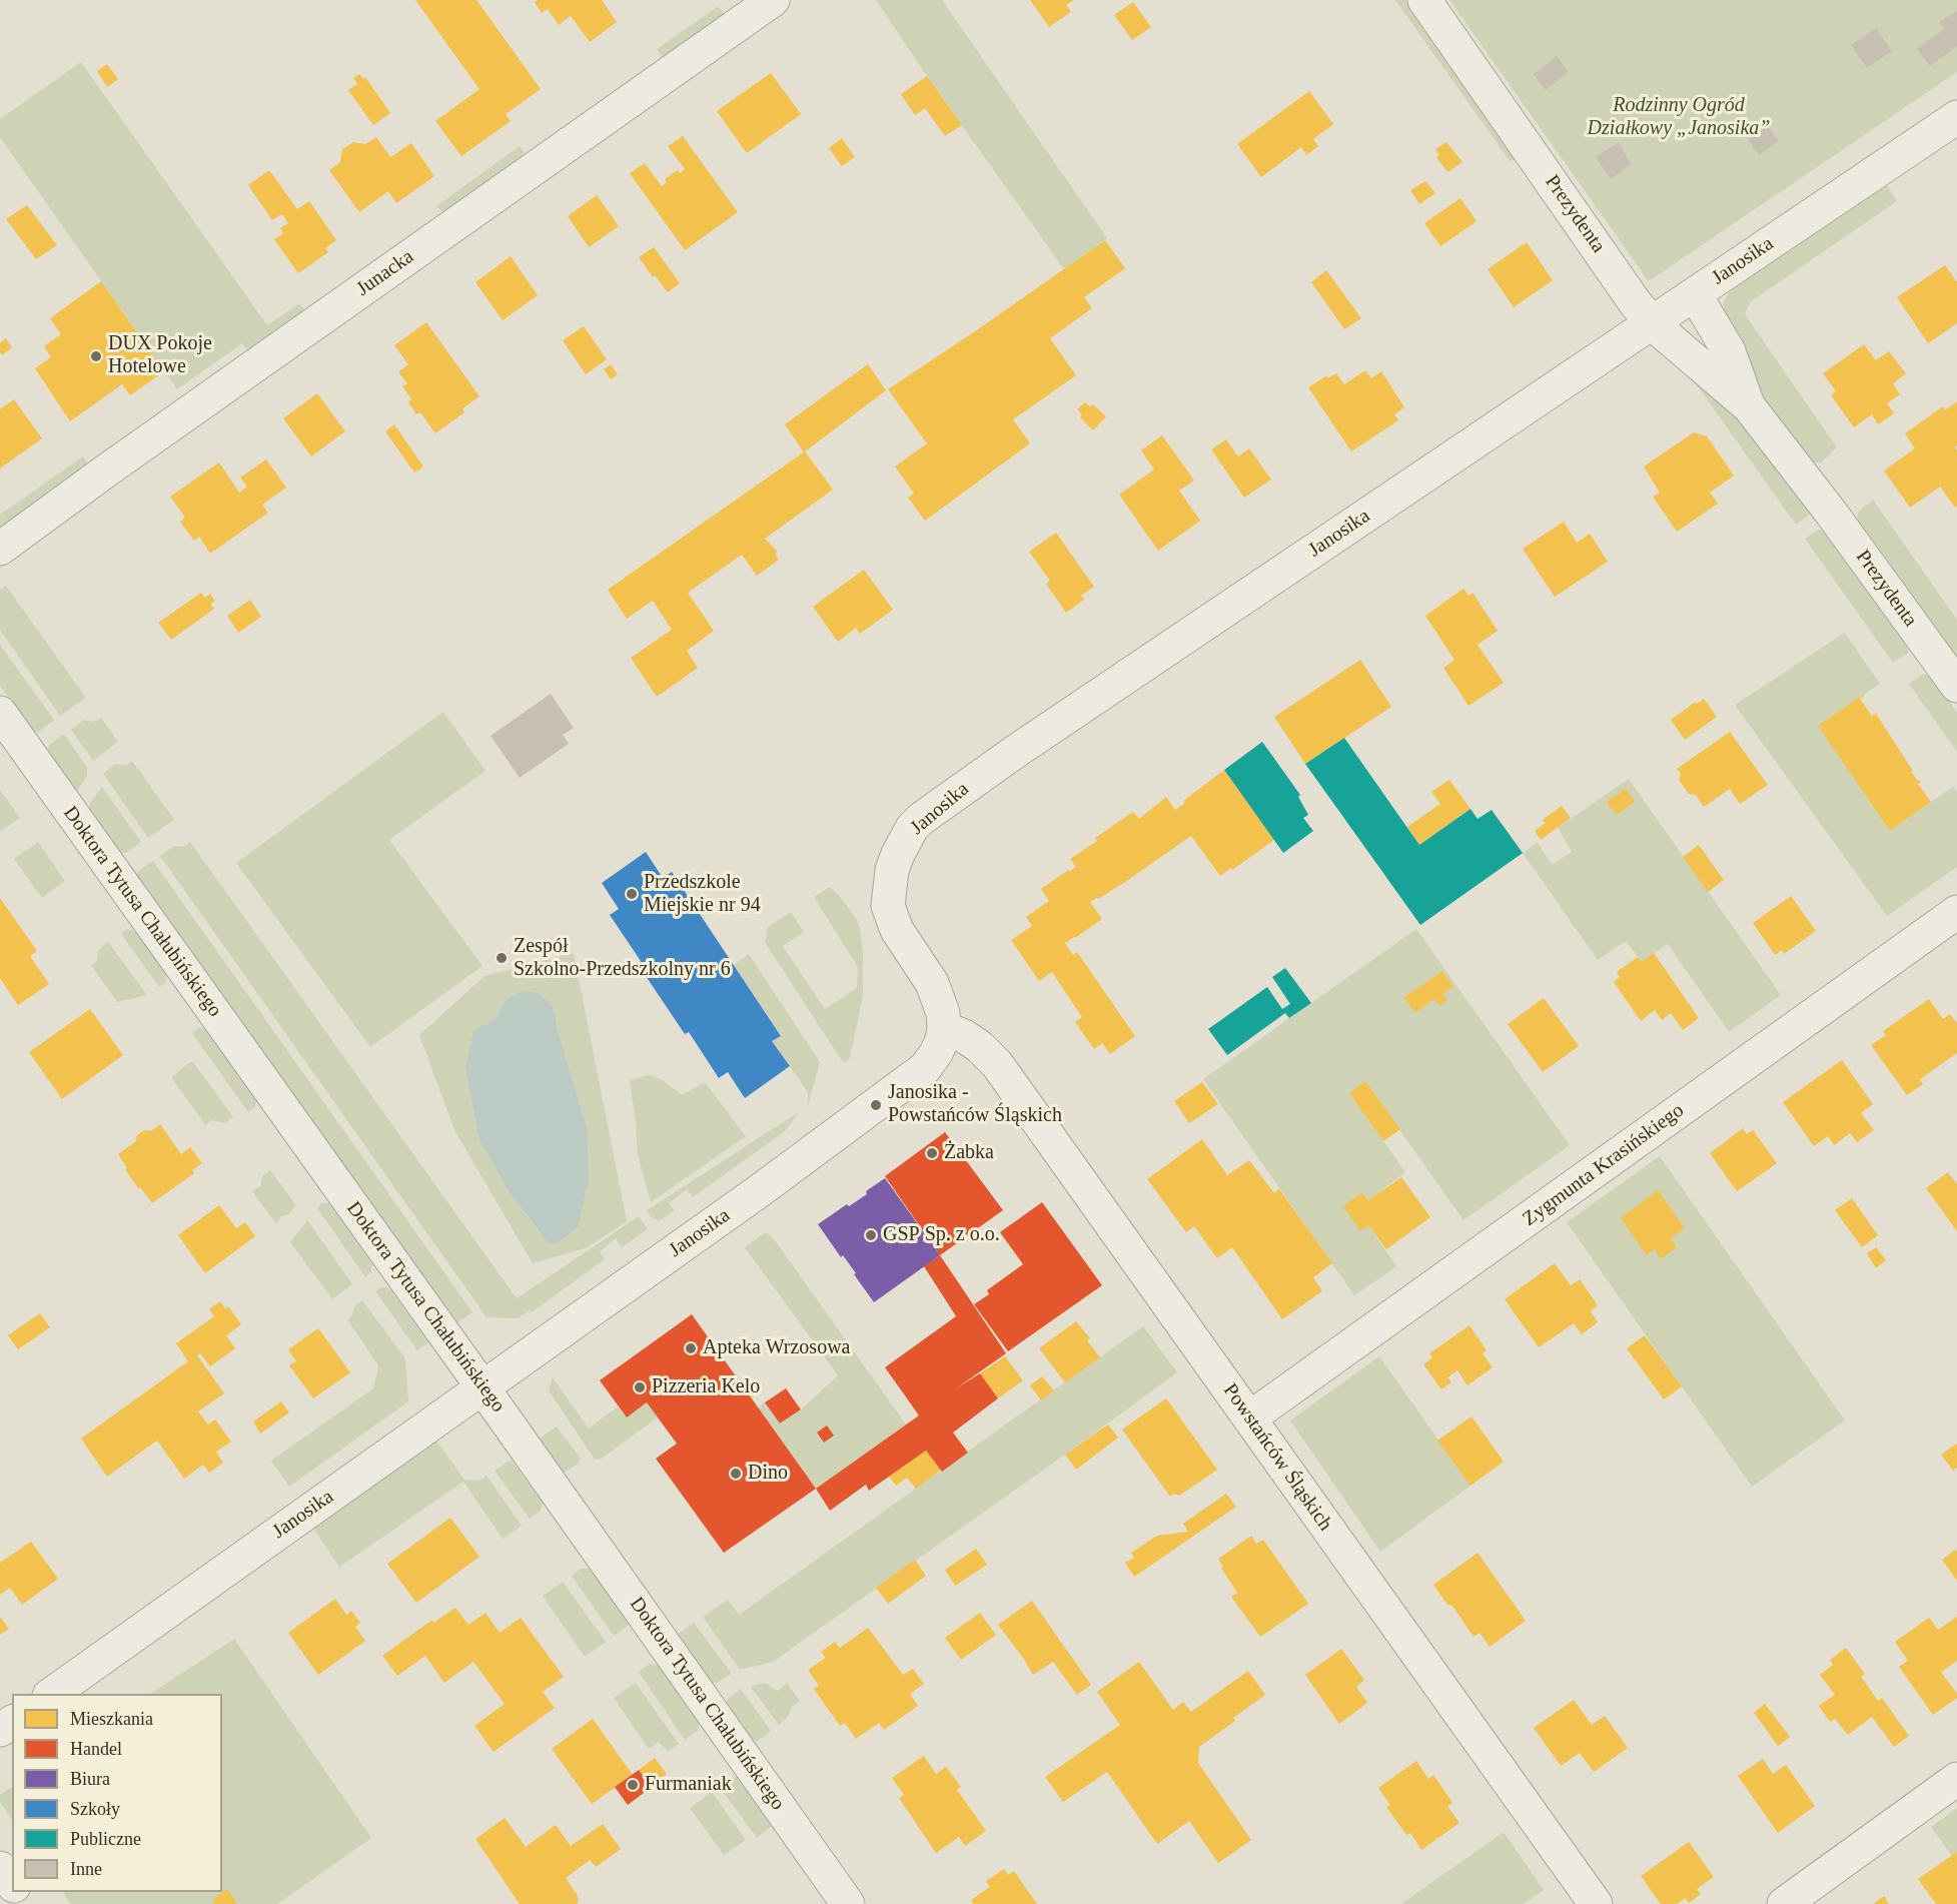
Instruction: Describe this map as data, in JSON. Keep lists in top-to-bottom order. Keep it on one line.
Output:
{"streets":{"street":["Prezydenta","Janosika","Junacka","Doktora Tytusa Chałubińskiego","Zygmunta Krasińskiego","Powstańców Śląskich"]},"crossings":[["Prezydenta","Janosika"],["Janosika","Doktora Tytusa Chałubińskiego"],["Janosika","Powstańców Śląskich"],["Zygmunta Krasińskiego","Powstańców Śląskich"]],"parks":["Rodzinny Ogród Działkowy „Janosika”"],"places":["DUX Pokoje Hotelowe","Przedszkole Miejskie nr 94","Zespół Szkolno-Przedszkolny nr 6","Janosika - Powstańców Śląskich","Żabka","GSP Sp. z o.o.","Apteka Wrzosowa","Pizzeria Kelo","Dino","Furmaniak"],"legend":["Mieszkania","Handel","Biura","Szkoły","Publiczne","Inne"]}
